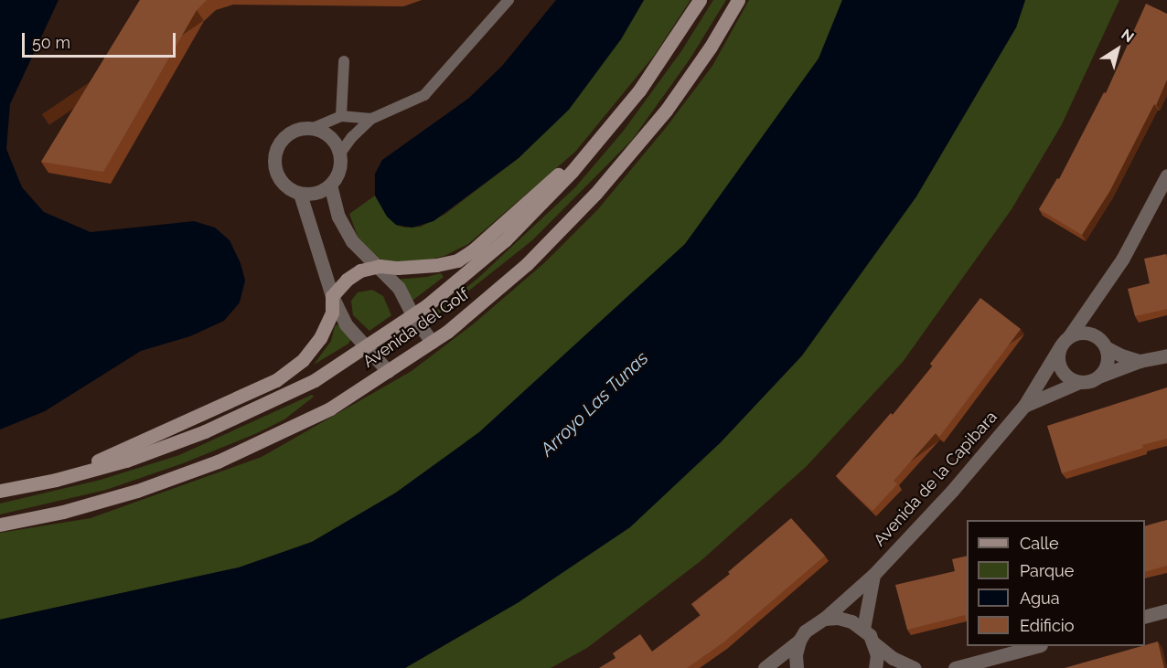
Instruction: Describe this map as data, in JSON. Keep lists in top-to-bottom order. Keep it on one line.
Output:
{"streets":{"street":["Avenida del Golf","Avenida de la Capibara"]},"water":["Arroyo Las Tunas"],"legend":["Calle","Parque","Agua","Edificio"],"scale_bar":"50 m","north":"top right"}
